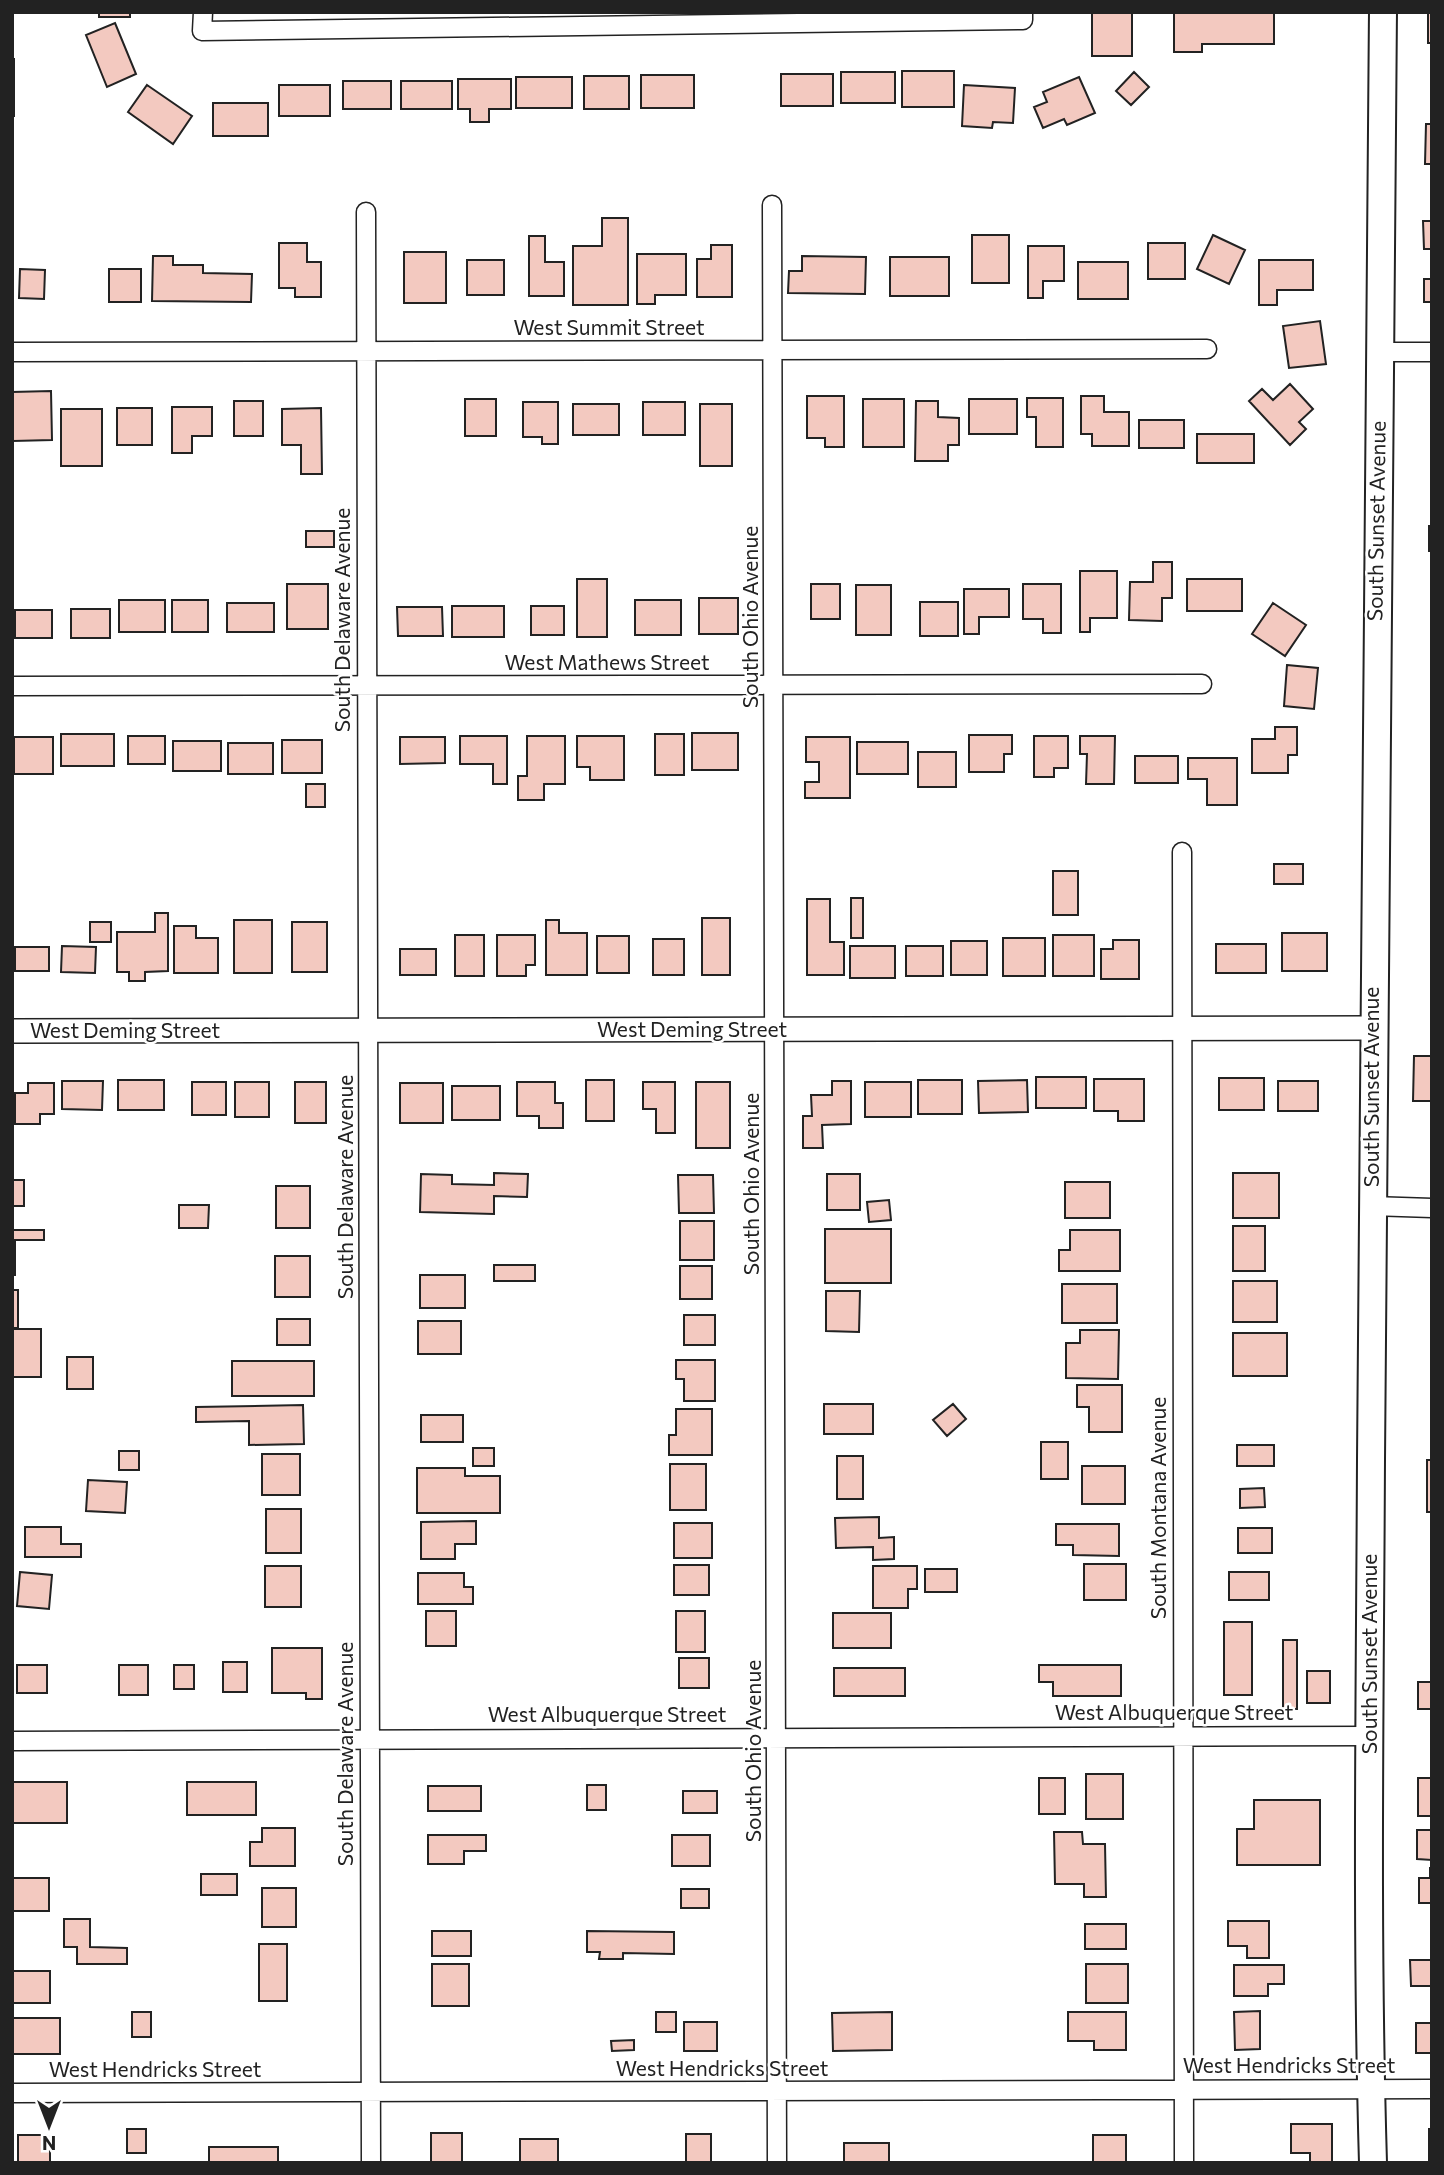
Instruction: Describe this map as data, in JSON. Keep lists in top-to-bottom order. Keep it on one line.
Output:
{"streets":{"main road":["South Sunset Avenue"],"street":["West Summit Street","South Ohio Avenue","South Delaware Avenue","West Mathews Street","West Deming Street","South Montana Avenue","West Albuquerque Street","West Hendricks Street"]},"crossings":[["West Summit Street","South Ohio Avenue"],["West Summit Street","South Delaware Avenue"],["South Sunset Avenue","West Deming Street"],["South Sunset Avenue","West Albuquerque Street"],["South Sunset Avenue","West Hendricks Street"],["South Ohio Avenue","West Mathews Street"],["South Ohio Avenue","West Deming Street"],["South Ohio Avenue","West Albuquerque Street"],["South Ohio Avenue","West Hendricks Street"],["South Delaware Avenue","West Mathews Street"],["South Delaware Avenue","West Deming Street"],["South Delaware Avenue","West Albuquerque Street"],["South Delaware Avenue","West Hendricks Street"],["West Deming Street","South Montana Avenue"],["South Montana Avenue","West Albuquerque Street"],["South Montana Avenue","West Hendricks Street"]],"north":"bottom"}
